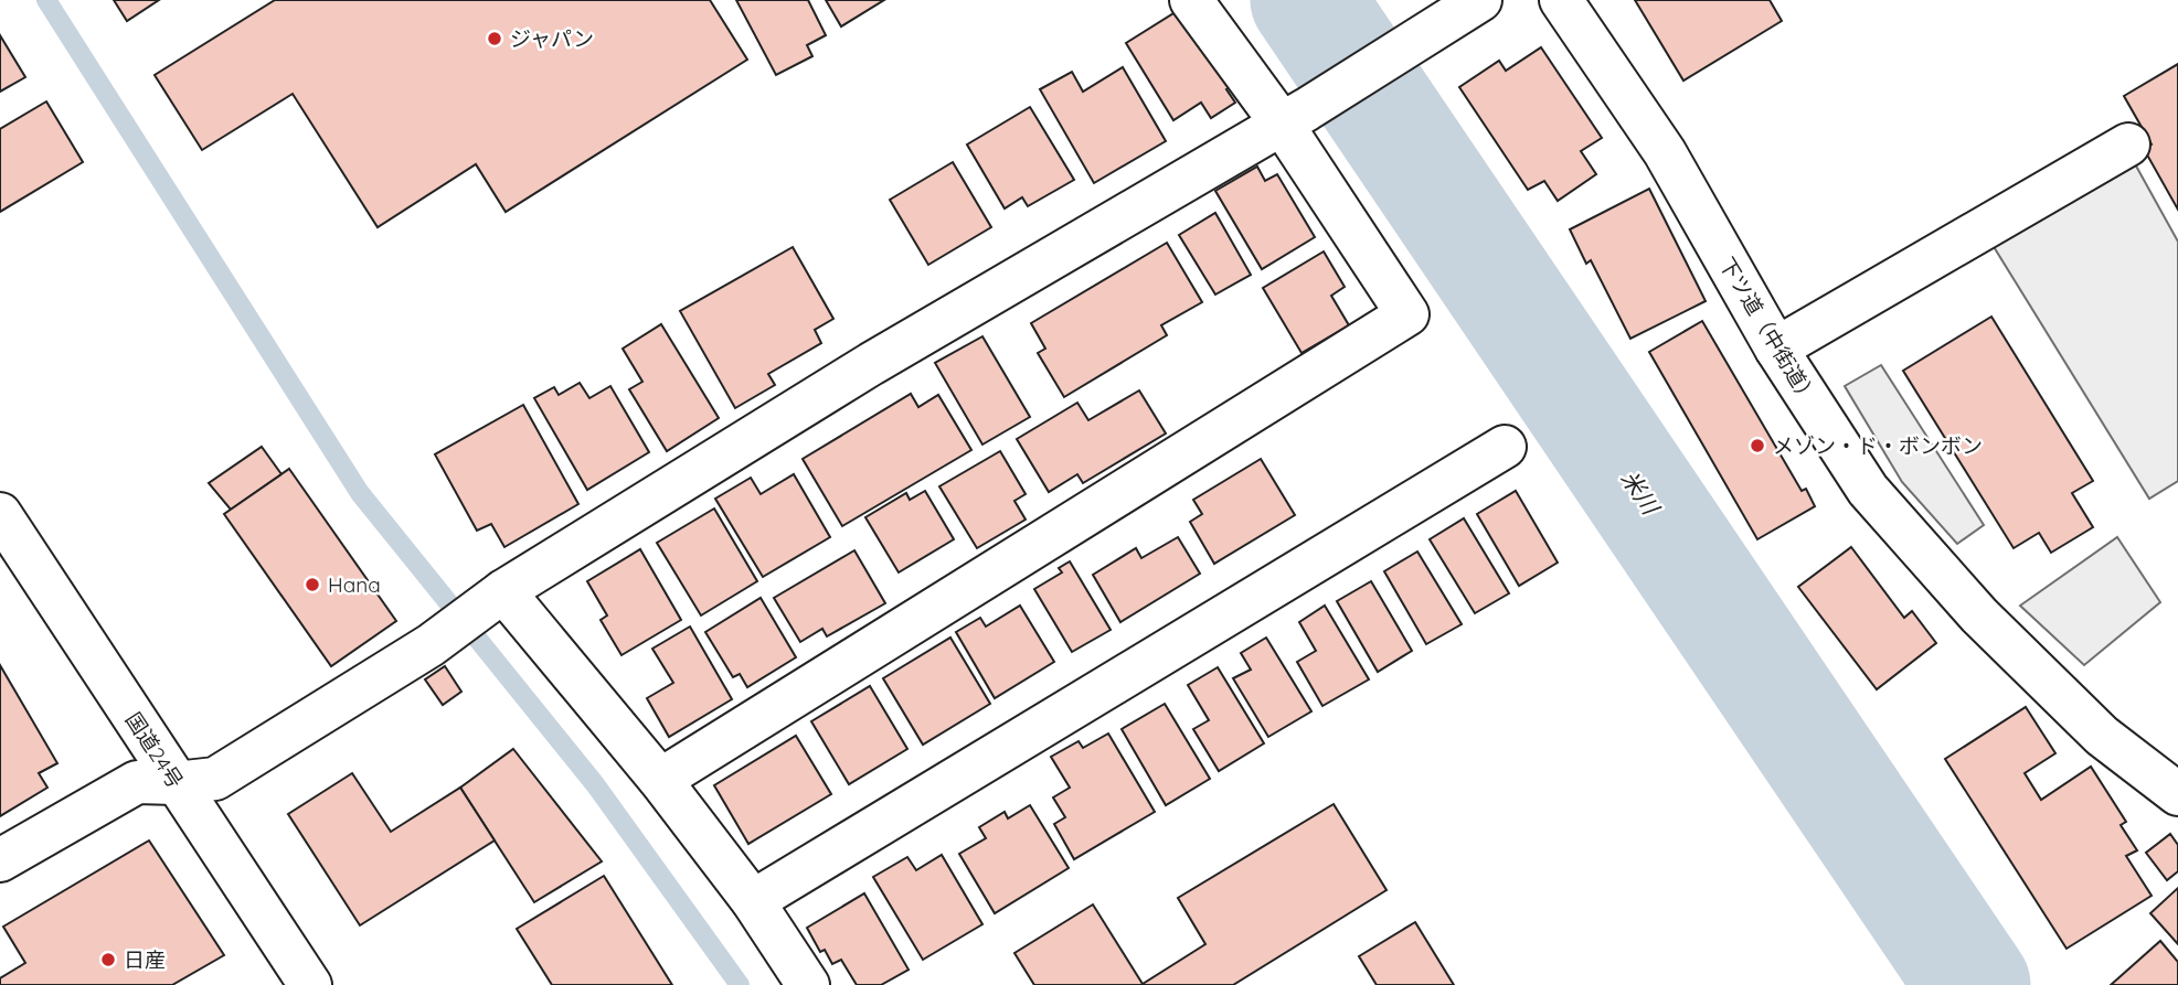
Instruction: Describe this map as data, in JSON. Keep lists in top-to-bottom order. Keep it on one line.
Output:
{"streets":{"main road":["下ツ道（中街道）","国道24号"]},"water":["米川"],"places":["ジャパン","メゾン・ド・ボンボン","Hana","日産"]}
